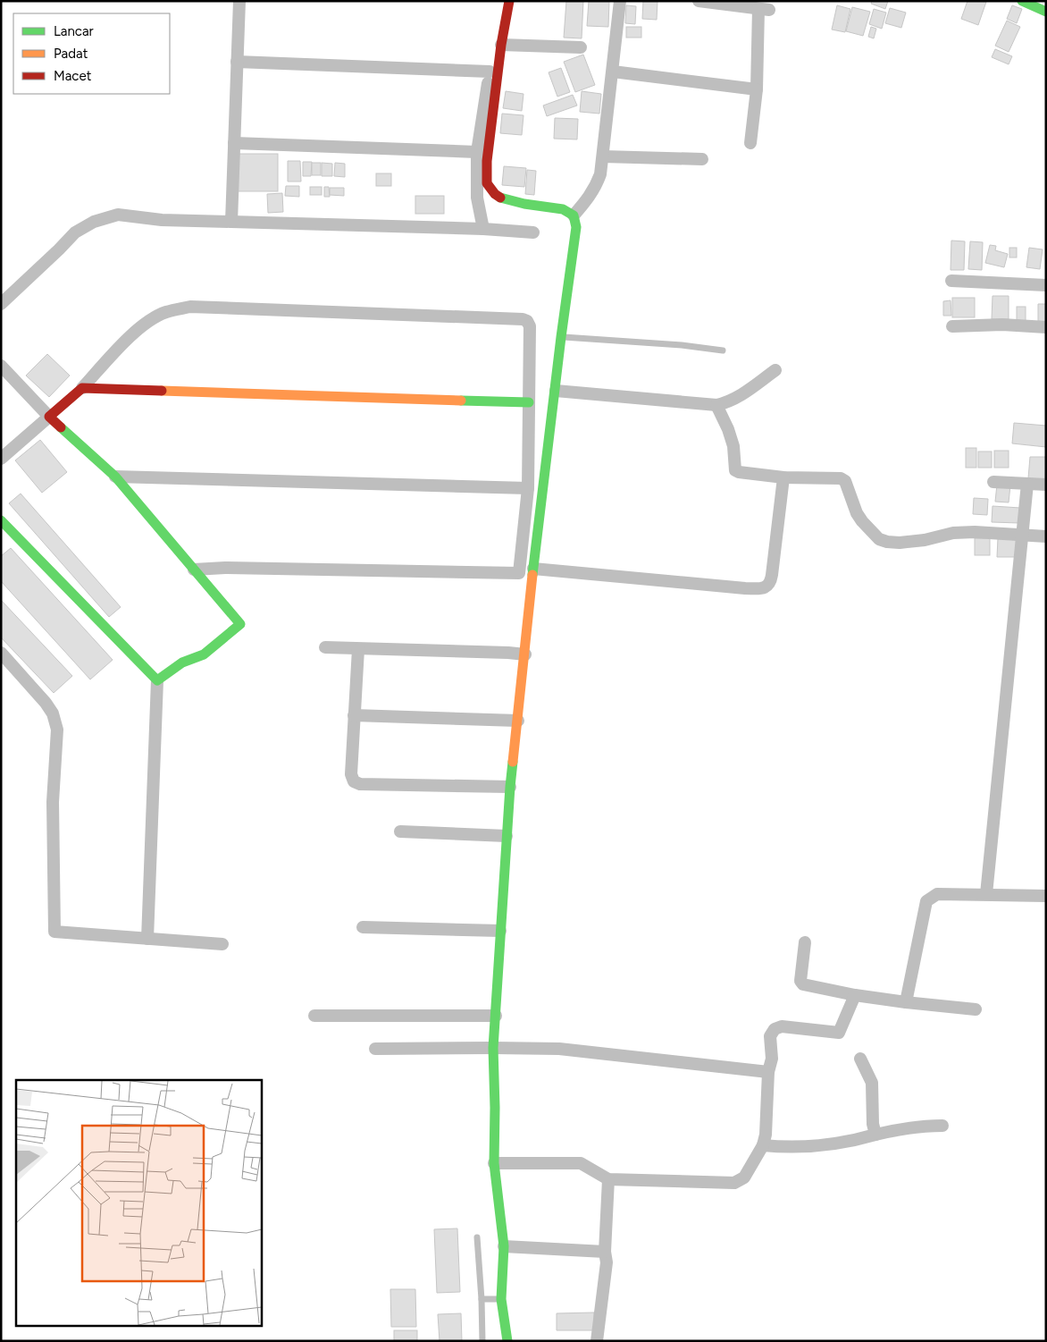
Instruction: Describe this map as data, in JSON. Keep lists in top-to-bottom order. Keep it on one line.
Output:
{"legend":["Lancar","Padat","Macet"]}
